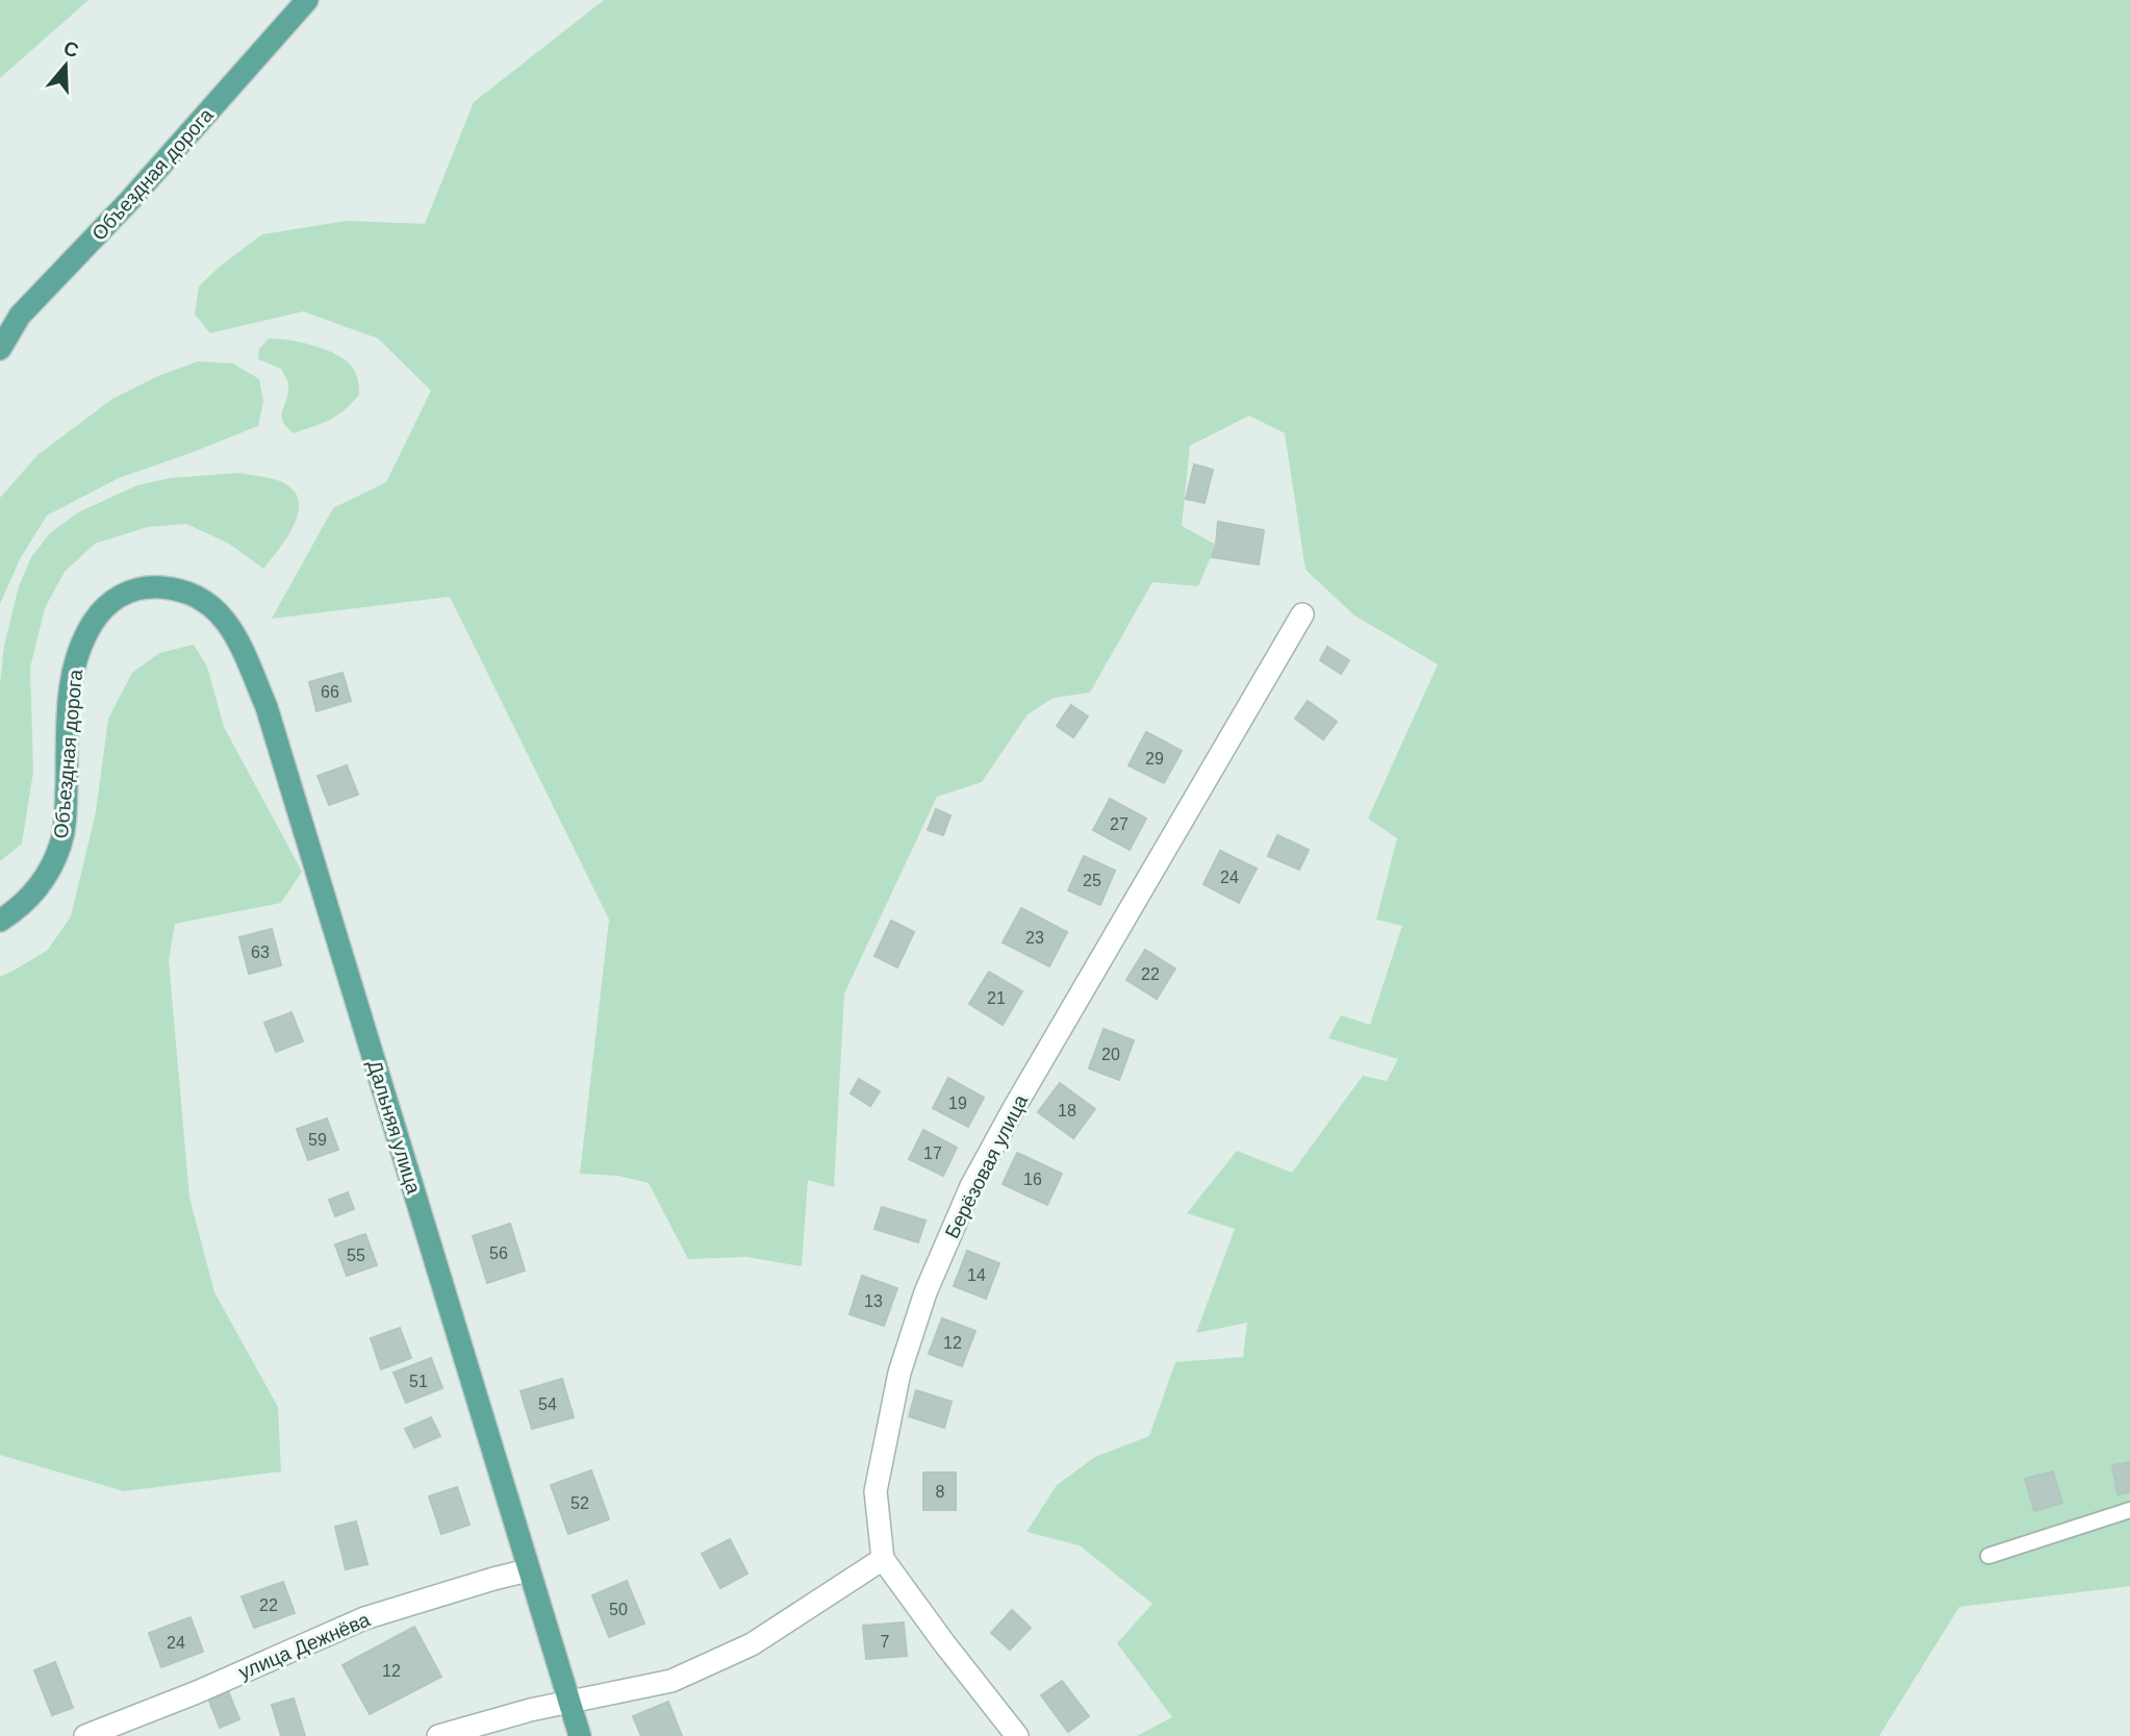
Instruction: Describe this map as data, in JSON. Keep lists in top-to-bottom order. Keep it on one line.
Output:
{"streets":{"main road":["Объездная дорога","Дальняя улица"],"street":["Берёзовая улица","улица Дежнёва"]},"crossings":[["Объездная дорога","Дальняя улица"],["Дальняя улица","улица Дежнёва"]],"house_numbers":["66","29","27","24","25","23","63","22","21","20","19","18","59","17","16","56","55","14","13","12","51","54","8","52","22","50","7","24","12"],"north":"top"}
